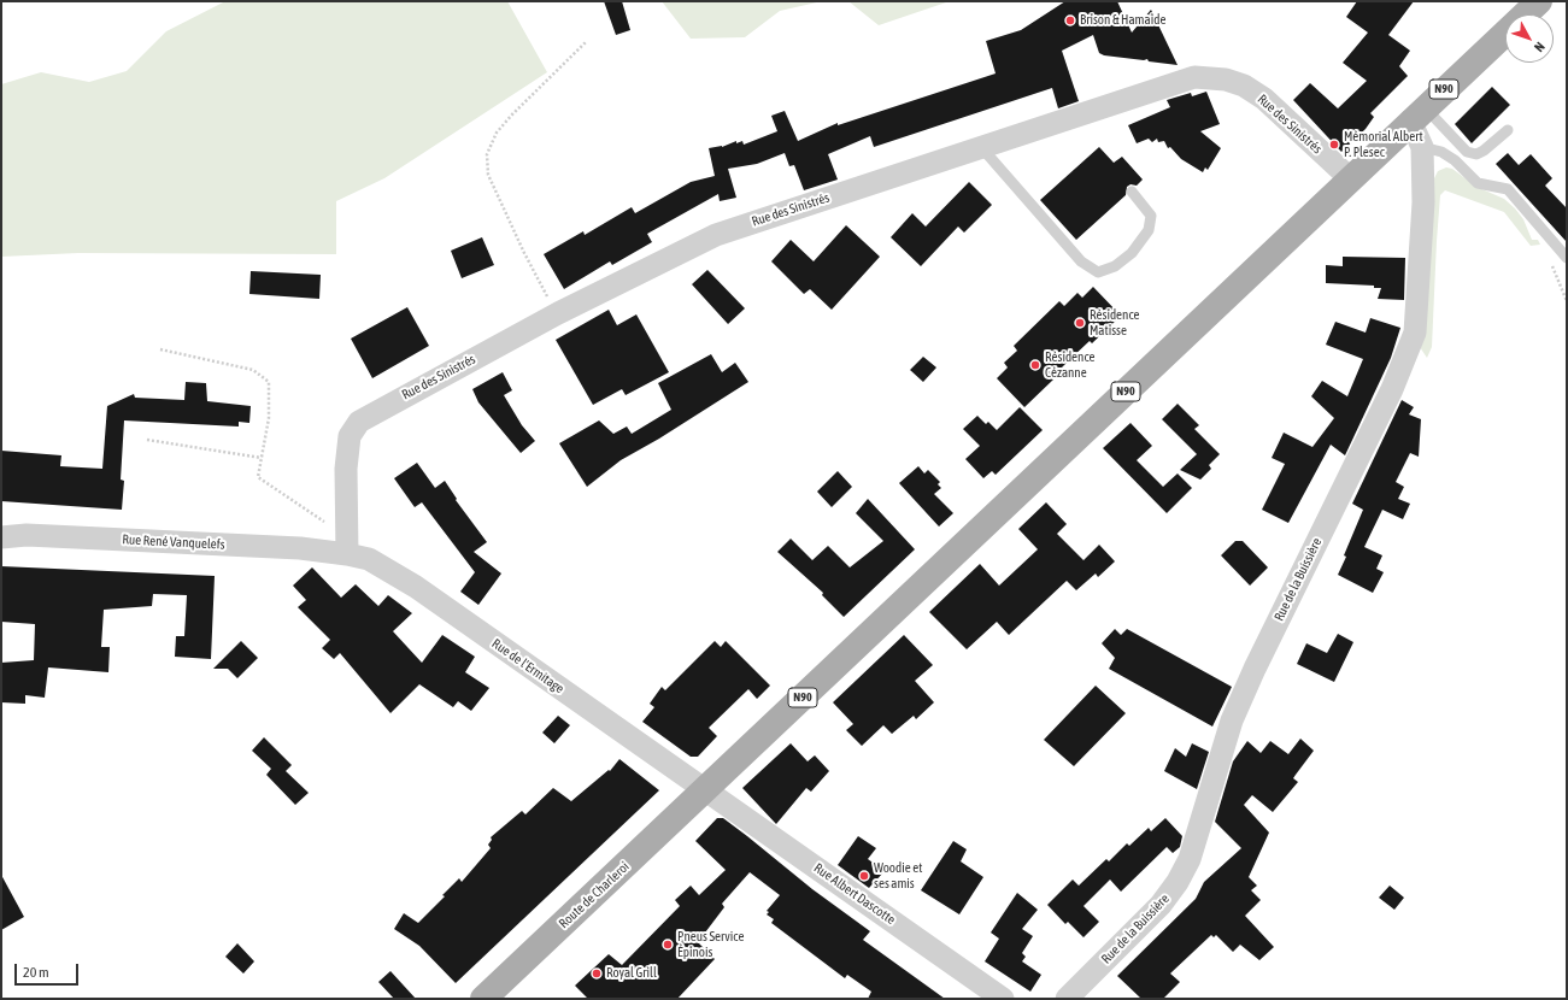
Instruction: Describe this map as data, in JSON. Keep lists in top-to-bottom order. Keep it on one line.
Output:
{"streets":{"main road":["N90","Route de Charleroi"],"street":["Rue des Sinistrés","Rue René Vanquelefs","Rue de la Buissière","Rue de l'Ermitage","Rue Albert Dascotte"]},"crossings":[["N90","Rue des Sinistrés"],["N90","Rue de la Buissière"],["N90","Rue de l'Ermitage"],["N90","Rue Albert Dascotte"],["N90","Route de Charleroi"],["Rue des Sinistrés","Rue René Vanquelefs"],["Rue des Sinistrés","Rue de l'Ermitage"],["Rue René Vanquelefs","Rue de l'Ermitage"],["Rue de l'Ermitage","Rue Albert Dascotte"],["Rue de l'Ermitage","Route de Charleroi"],["Rue Albert Dascotte","Route de Charleroi"]],"places":["Brison & Hamaide","Mémorial Albert P. Plesec","Résidence Matisse","Résidence Cézanne","Woodie et ses amis","Pneus Service Épinois","Royal Grill"],"scale_bar":"20 m","north":"bottom right"}
